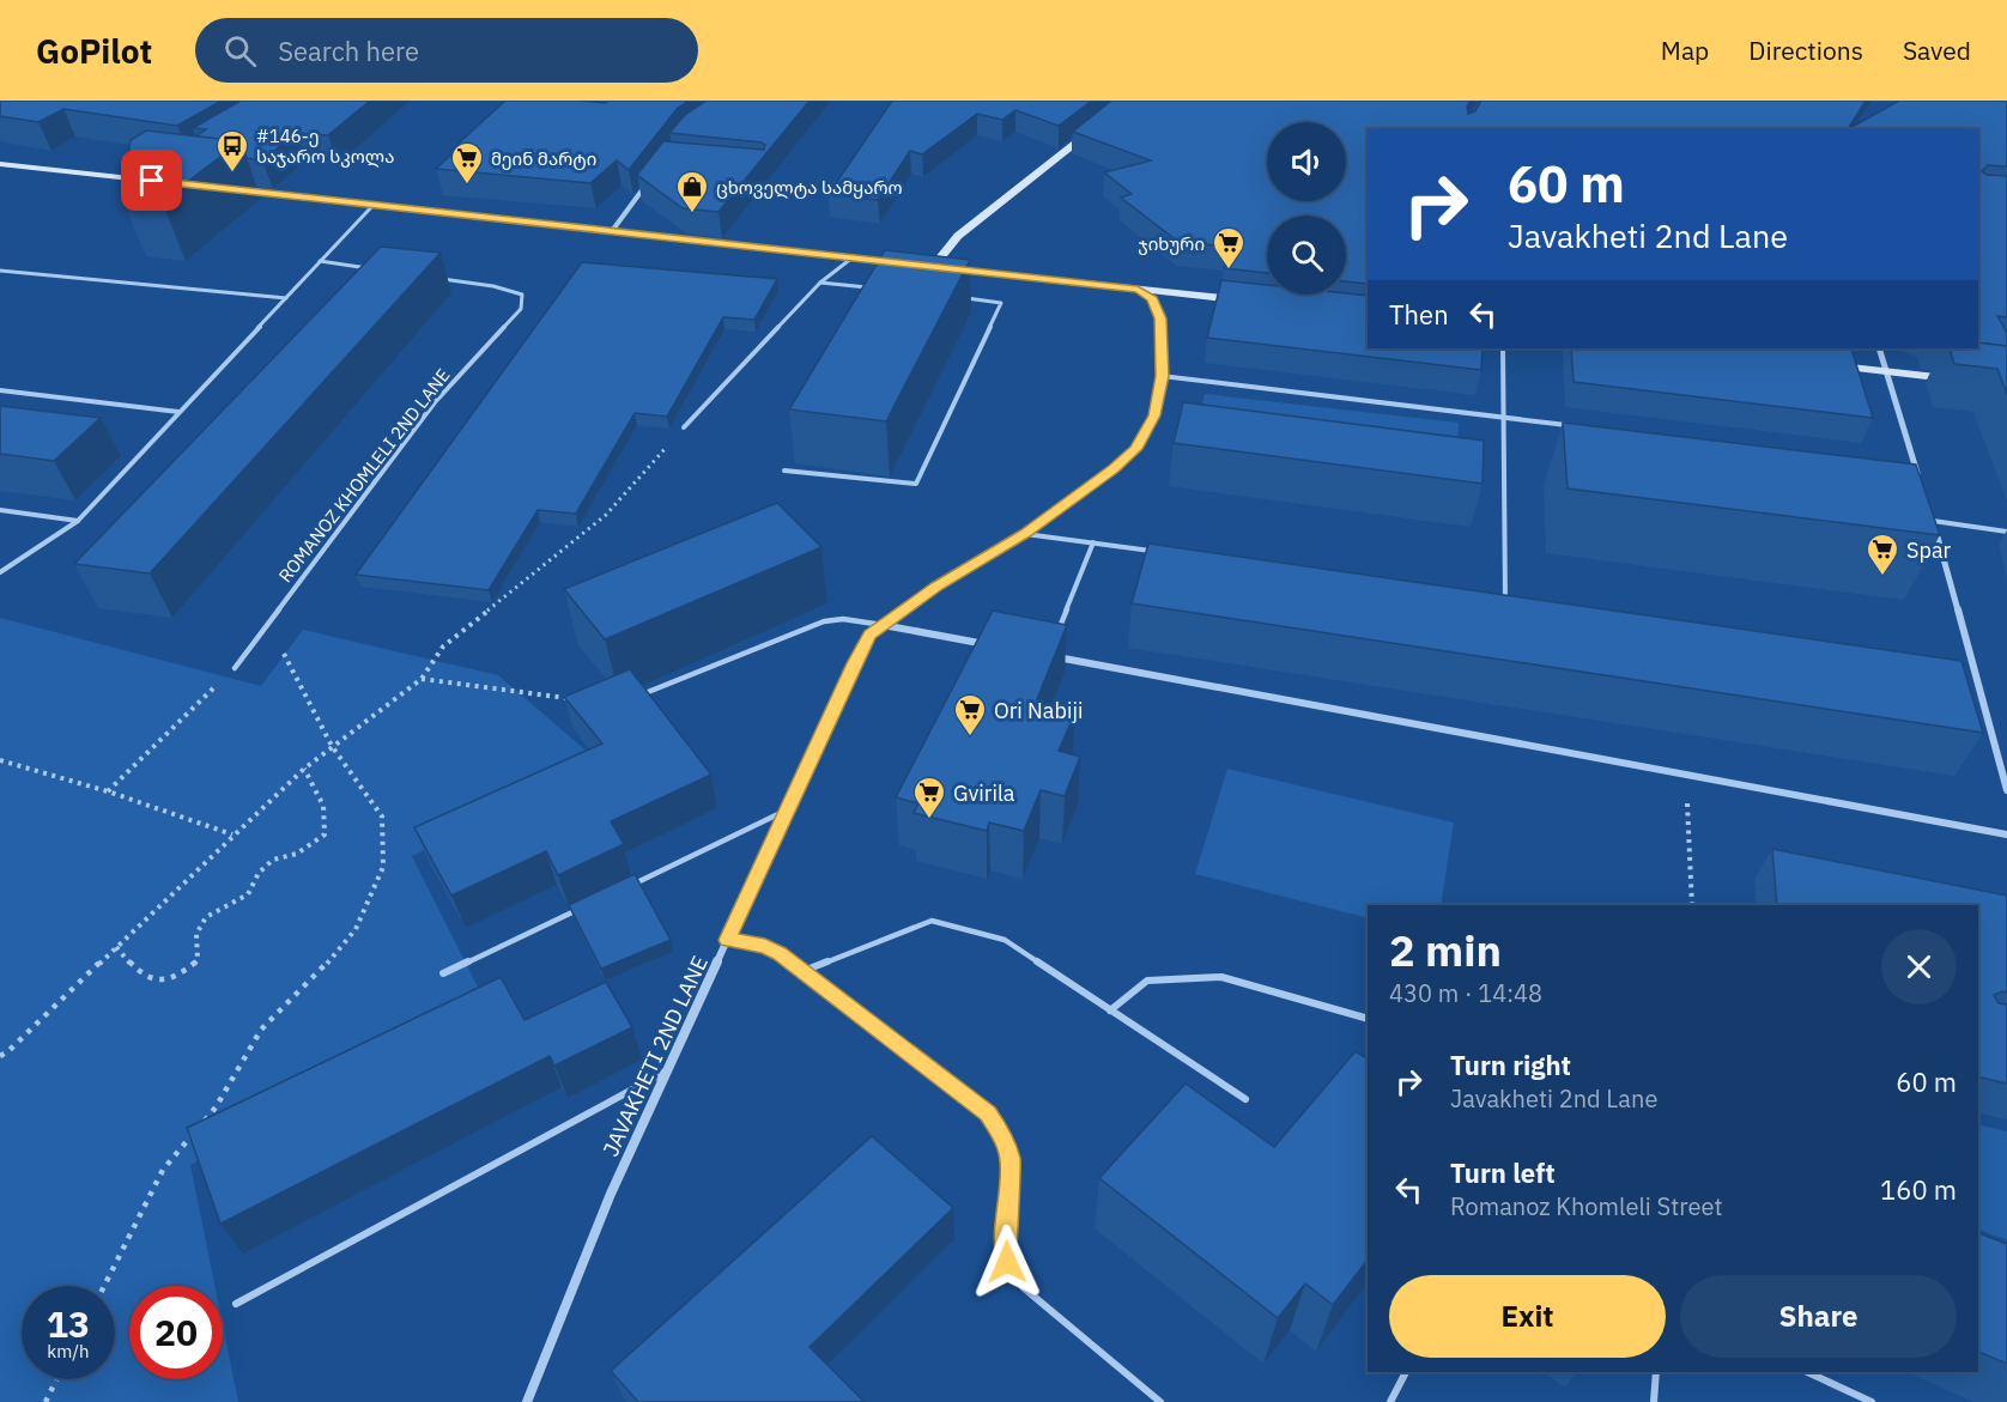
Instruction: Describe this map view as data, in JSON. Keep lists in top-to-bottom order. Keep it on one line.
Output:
{"streets":{"street":["JAVAKHETI 2ND LANE"],"lane":["ROMANOZ KHOMLELI 2ND LANE"]},"places":{"bus stop":["#146-ე საჯარო სკოლა"],"supermarket":["მეინ მარტი","ჯიხური","Spar","Ori Nabiji","Gvirila"],"shop":["ცხოველტა სამყარო"]},"page":{"header":"GoPilot","search":"Search here","nav":["Map","Directions","Saved"],"turn":["60 m","Javakheti 2nd Lane"],"then":"Then","heading":["2 min","430 m · 14:48"],"list":[{"name":"Turn right","note":"Javakheti 2nd Lane","value":"60 m"},{"name":"Turn left","note":"Romanoz Khomleli Street","value":"160 m"}],"buttons":["Exit","Share"],"speed":"13 km/h","limit":"20"}}
